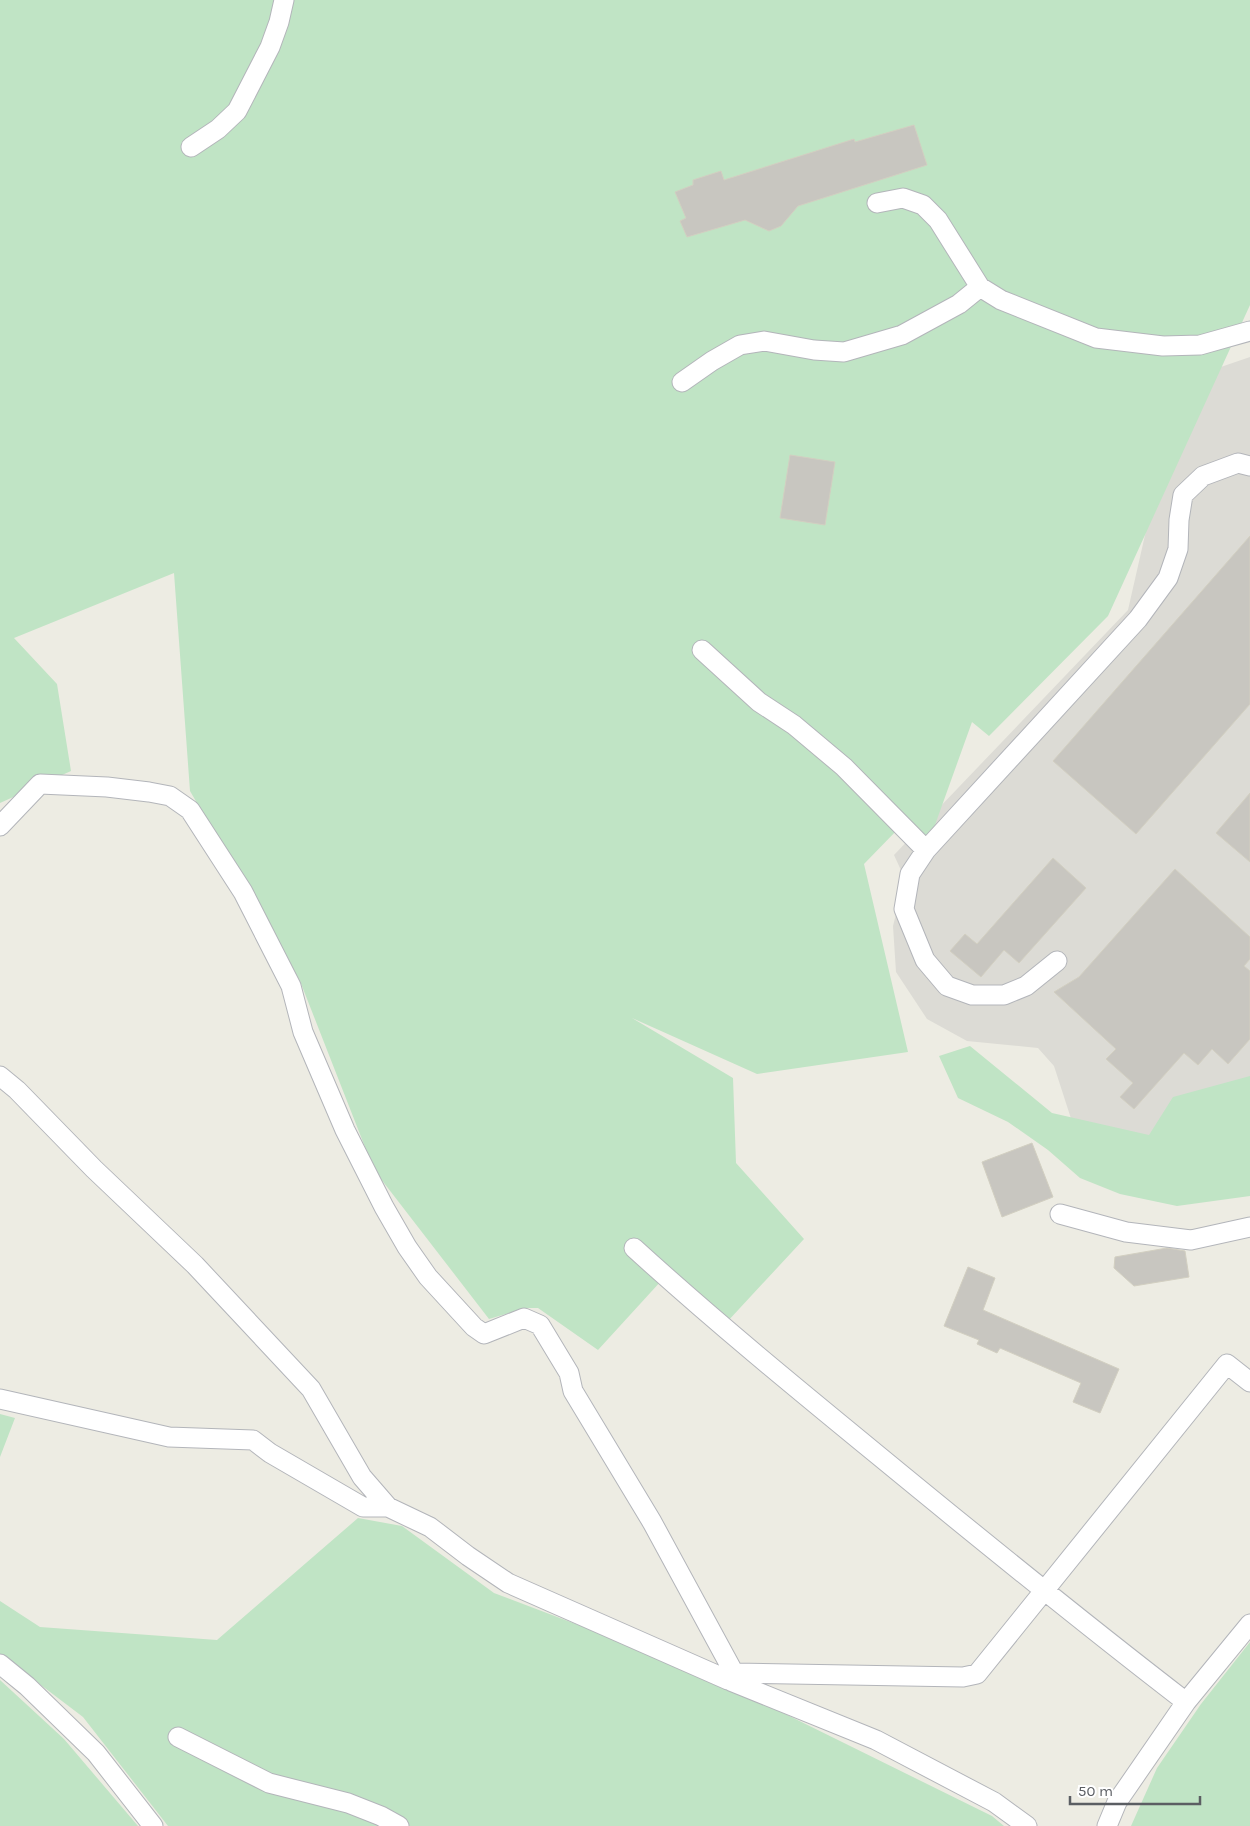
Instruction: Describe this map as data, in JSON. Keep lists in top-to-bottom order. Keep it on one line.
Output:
{"scale_bar":"50 m"}
